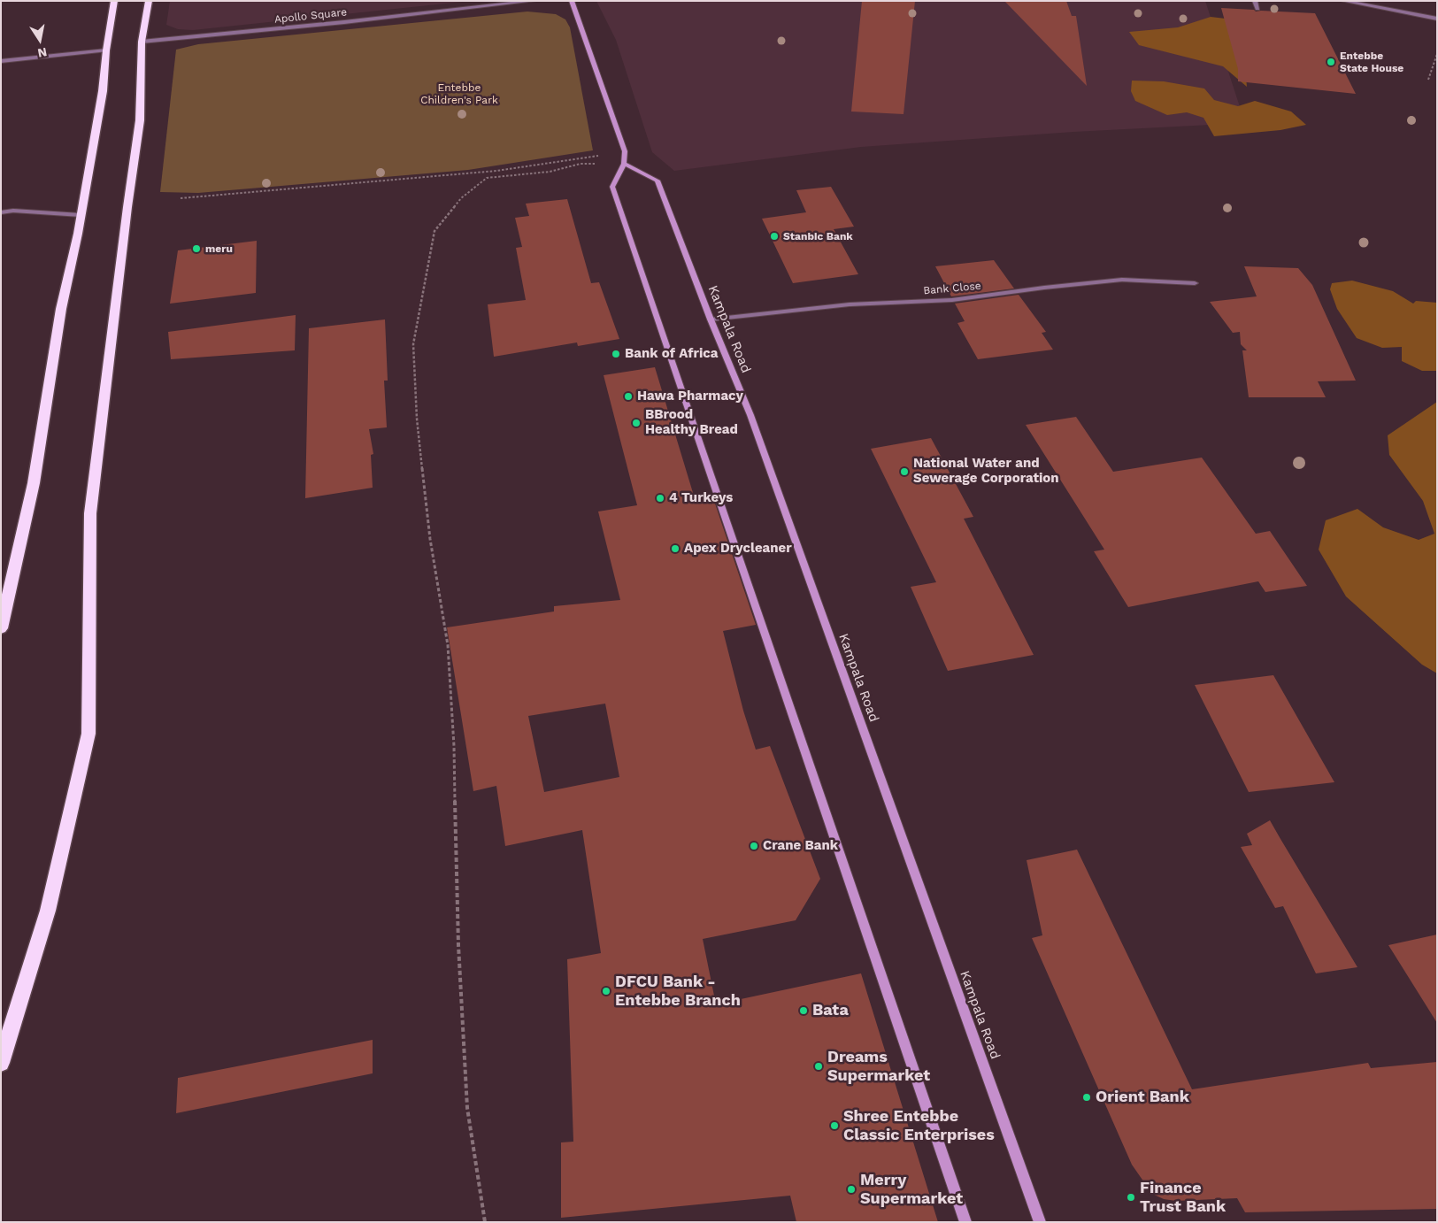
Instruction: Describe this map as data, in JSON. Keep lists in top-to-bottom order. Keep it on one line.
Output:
{"streets":{"main road":["Kampala Road"],"street":["Apollo Square","Bank Close"]},"crossings":[["Bank Close","Kampala Road"]],"parks":["Entebbe Children's Park"],"places":["Entebbe State House","Stanbic Bank","meru","Bank of Africa","Hawa Pharmacy","BBrood Healthy Bread","National Water and Sewerage Corporation","4 Turkeys","Apex Drycleaner","Crane Bank","DFCU Bank - Entebbe Branch","Bata","Dreams Supermarket","Orient Bank","Shree Entebbe Classic Enterprises","Merry Supermarket","Finance Trust Bank"],"north":"bottom"}
